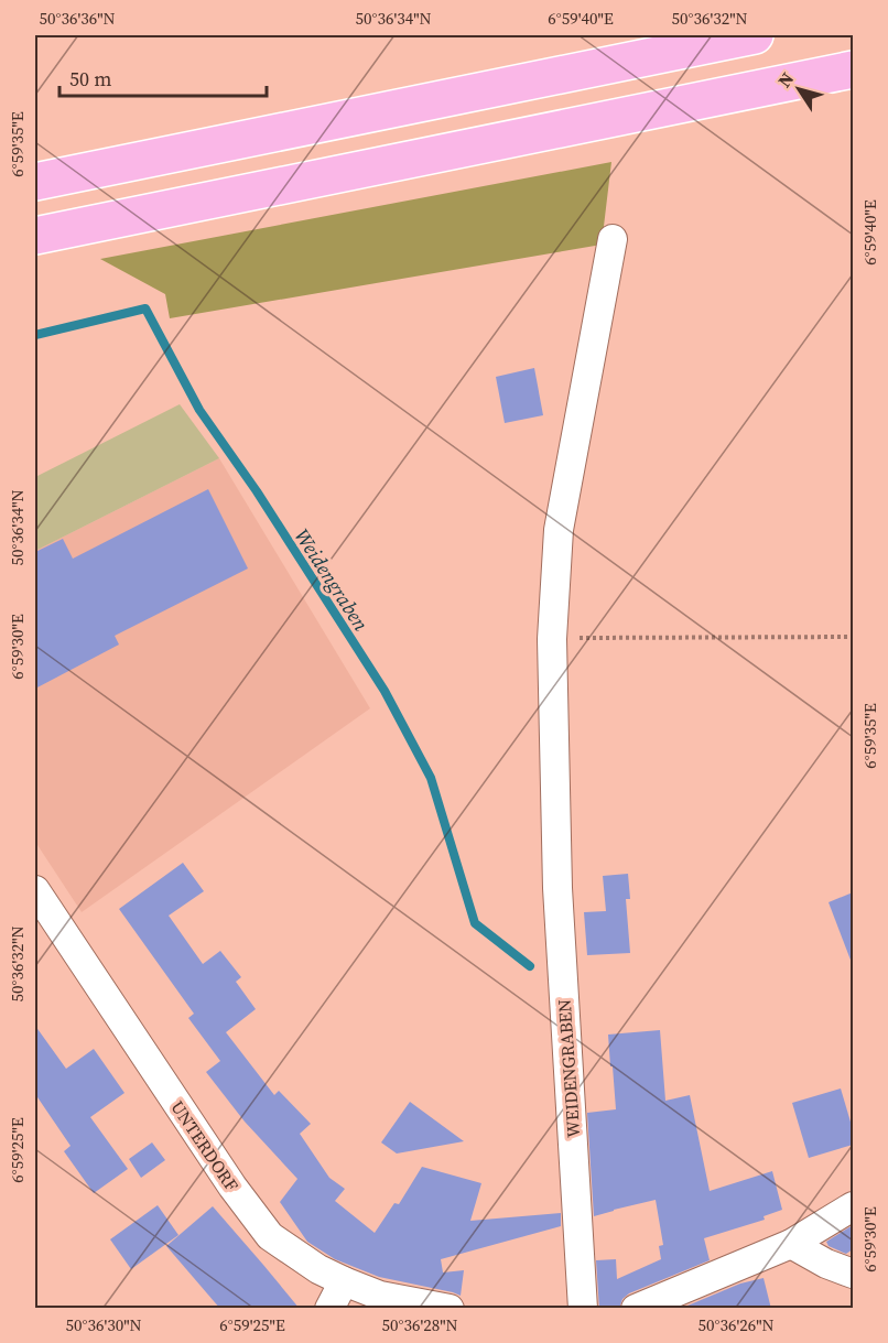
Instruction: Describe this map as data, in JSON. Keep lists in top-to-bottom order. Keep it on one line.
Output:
{"streets":{"street":["WEIDENGRABEN","UNTERDORF"]},"water":["Weidengraben"],"scale_bar":"50 m","north":"top left","coordinates":["50°36'36\"N","50°36'34\"N","6°59'40\"E","50°36'32\"N","6°59'35\"E","6°59'30\"E","6°59'25\"E","50°36'30\"N","50°36'28\"N","50°36'26\"N"]}
